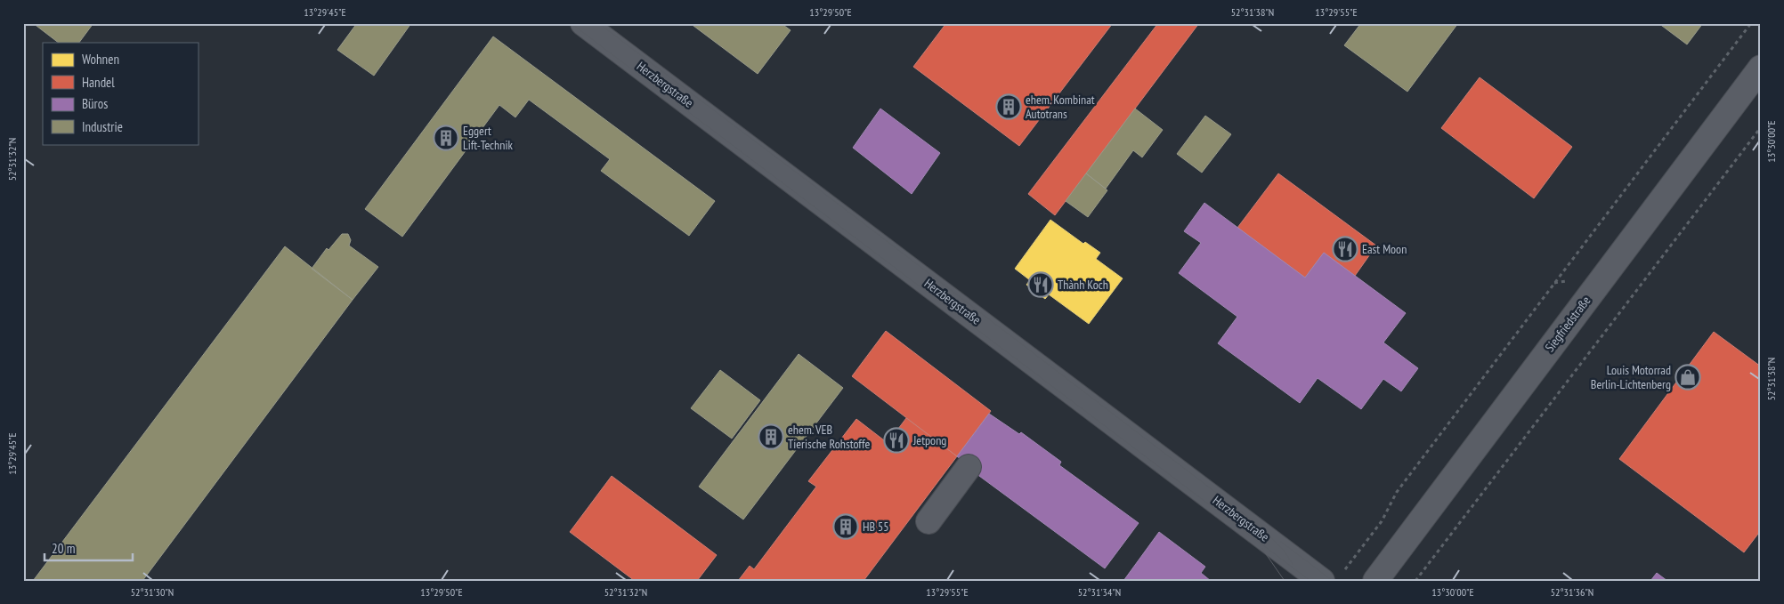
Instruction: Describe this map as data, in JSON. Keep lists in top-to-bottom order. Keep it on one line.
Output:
{"streets":{"street":["Herzbergstraße","Siegfriedstraße"]},"places":{"building":["ehem. Kombinat Autotrans","Eggert Lift-Technik","ehem. VEB Tierische Rohstoffe","HB 55"],"restaurant":["East Moon","Thành Koch","Jetpong"],"shop":["Louis Motorrad Berlin-Lichtenberg"]},"legend":["Wohnen","Handel","Büros","Industrie"],"scale_bar":"20 m","coordinates":["13°29'45\"E","13°29'50\"E","52°31'38\"N","13°29'55\"E","13°30'00\"E","52°31'32\"N","52°31'30\"N","52°31'34\"N","52°31'36\"N"]}
